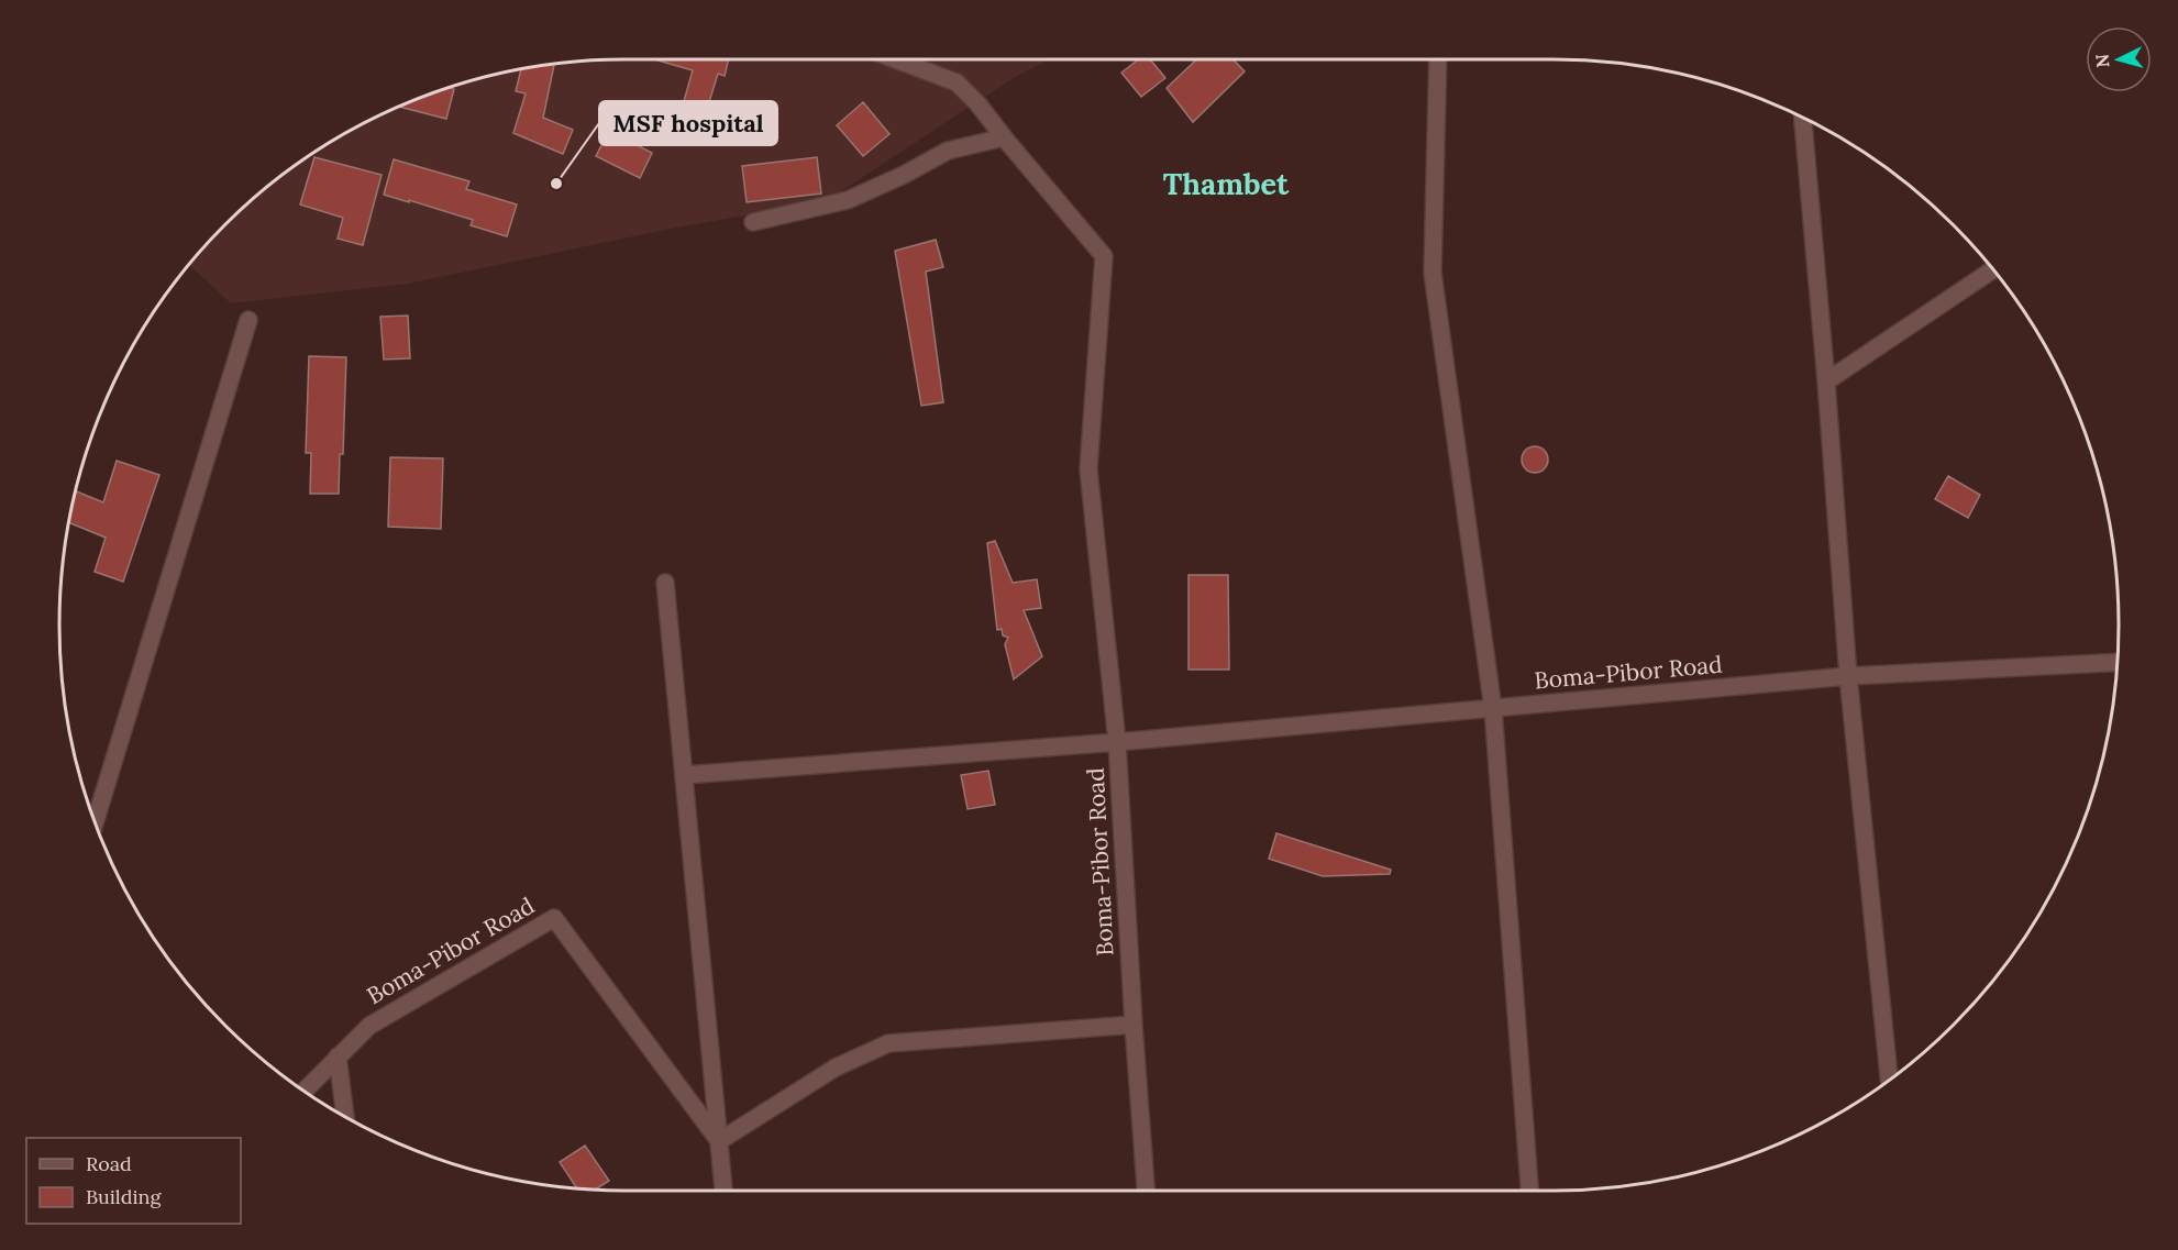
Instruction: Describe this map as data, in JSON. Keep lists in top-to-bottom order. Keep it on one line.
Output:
{"streets":{"street":["Boma-Pibor Road"]},"districts":["Thambet"],"places":["MSF hospital"],"legend":["Road","Building"],"north":"left"}
